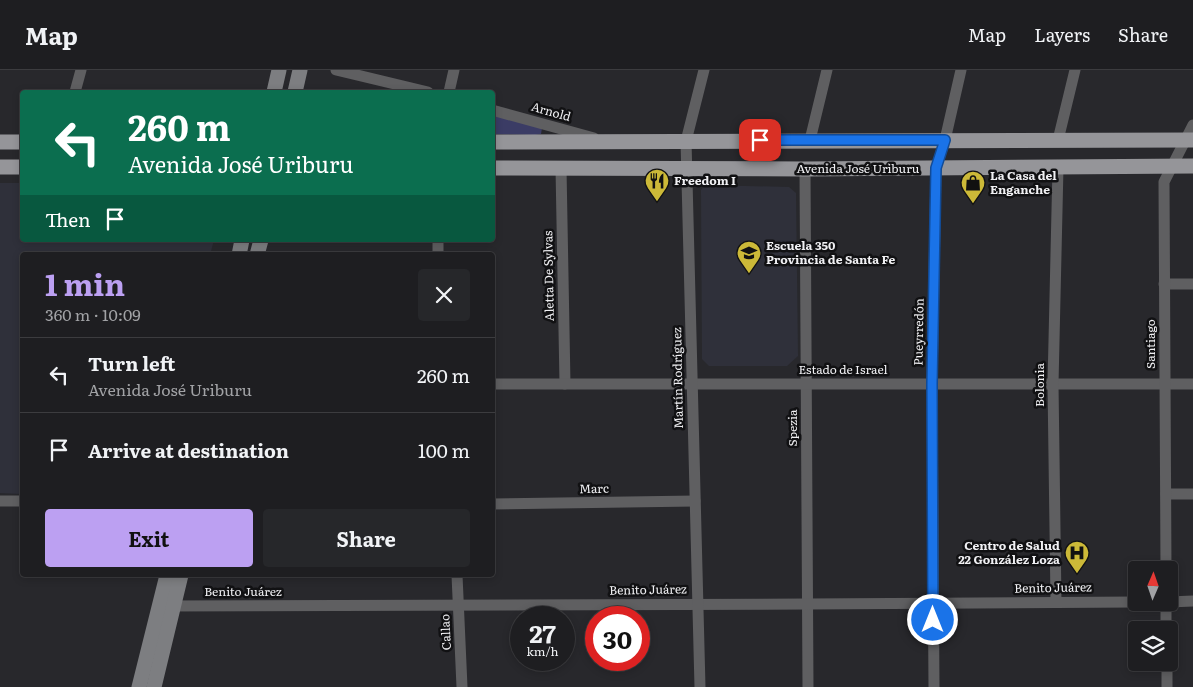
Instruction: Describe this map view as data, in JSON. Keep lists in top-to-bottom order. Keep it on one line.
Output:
{"streets":{"main road":["Avenida José Uriburu"],"street":["Arnold","Aletta De Sylvas","Pueyrredón","Santiago","Estado de Israel","Martín Rodríguez","Bolonia","Spezia","Marc","Benito Juárez","Callao"]},"crossings":[["Avenida José Uriburu","Aletta De Sylvas"],["Avenida José Uriburu","Pueyrredón"],["Avenida José Uriburu","Santiago"],["Avenida José Uriburu","Martín Rodríguez"],["Avenida José Uriburu","Bolonia"],["Avenida José Uriburu","Spezia"],["Aletta De Sylvas","Estado de Israel"],["Pueyrredón","Estado de Israel"],["Pueyrredón","Benito Juárez"],["Santiago","Estado de Israel"],["Estado de Israel","Martín Rodríguez"],["Estado de Israel","Bolonia"],["Estado de Israel","Spezia"],["Martín Rodríguez","Marc"],["Martín Rodríguez","Benito Juárez"],["Bolonia","Benito Juárez"],["Spezia","Benito Juárez"],["Benito Juárez","Callao"]],"places":{"restaurant":["Freedom I"],"shop":["La Casa del Enganche"],"school or university":["Escuela 350 Provincia de Santa Fe"],"hospital":["Centro de Salud 22 González Loza"]},"north":"top","page":{"header":"Map","nav":["Map","Layers","Share"],"turn":["260 m","Avenida José Uriburu"],"then":"Then","heading":["1 min","360 m · 10:09"],"list":[{"name":"Turn left","note":"Avenida José Uriburu","value":"260 m"},{"name":"Arrive at destination","value":"100 m"}],"buttons":["Exit","Share"],"speed":"27 km/h","limit":"30"}}
